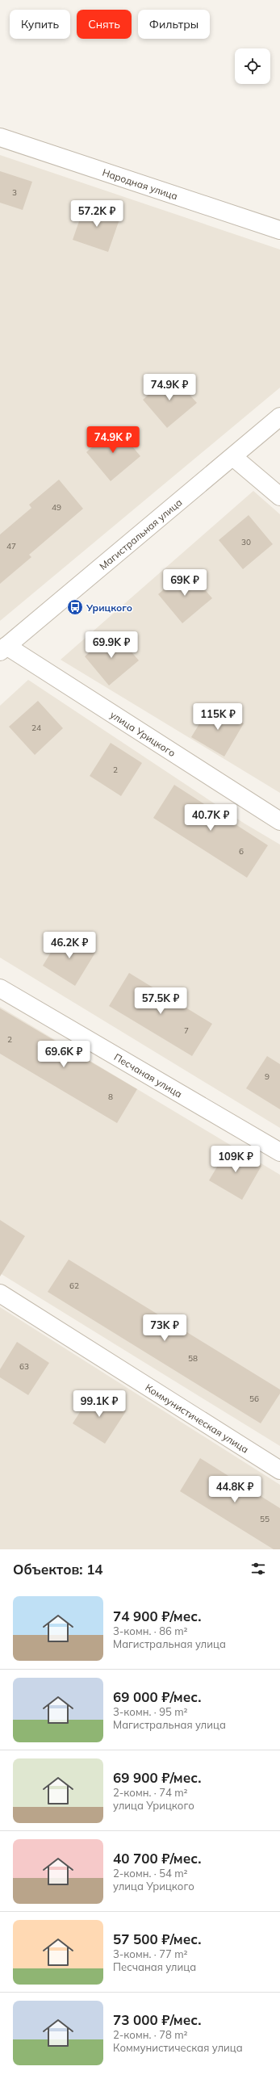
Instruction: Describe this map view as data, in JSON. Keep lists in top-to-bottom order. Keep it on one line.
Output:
{"streets":{"street":["Народная улица","Магистральная улица","улица Урицкого","Песчаная улица","Коммунистическая улица"]},"crossings":[["Магистральная улица","улица Урицкого"]],"places":{"bus stop":["Урицкого"]},"house_numbers":["3","49","30","47","24","2","6","7","2","9","8","62","58","63","56","55"],"page":{"chip":["Купить","Снять","Фильтры"],"price":["57.2K ₽","74.9K ₽","74.9K ₽","69K ₽","69.9K ₽","115K ₽","40.7K ₽","46.2K ₽","57.5K ₽","69.6K ₽","109K ₽","73K ₽","99.1K ₽","44.8K ₽"],"heading":"Объектов: 14","list":[{"name":"74 900 ₽/мес.","note":"3-комн. · 86 m² · Магистральная улица"},{"name":"69 000 ₽/мес.","note":"3-комн. · 95 m² · Магистральная улица"},{"name":"69 900 ₽/мес.","note":"2-комн. · 74 m² · улица Урицкого"},{"name":"40 700 ₽/мес.","note":"2-комн. · 54 m² · улица Урицкого"},{"name":"57 500 ₽/мес.","note":"3-комн. · 77 m² · Песчаная улица"},{"name":"73 000 ₽/мес.","note":"2-комн. · 78 m² · Коммунистическая улица"}]}}
